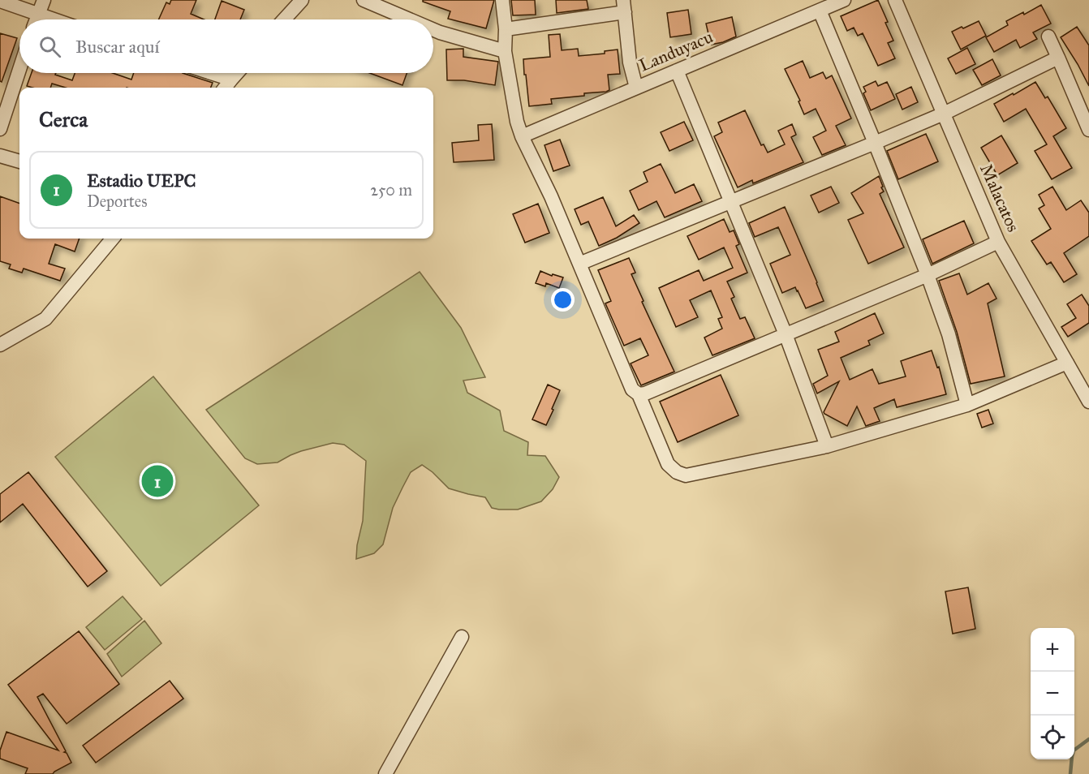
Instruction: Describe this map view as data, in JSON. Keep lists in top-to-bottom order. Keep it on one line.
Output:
{"streets":{"street":["Landuyacu","Malacatos"]},"page":{"search":"Buscar aquí","heading":"Cerca","list":[{"mark":"1","name":"Estadio UEPC","note":"Deportes","value":"250 m"}],"pins":"1","map_buttons":["+","−"]}}
